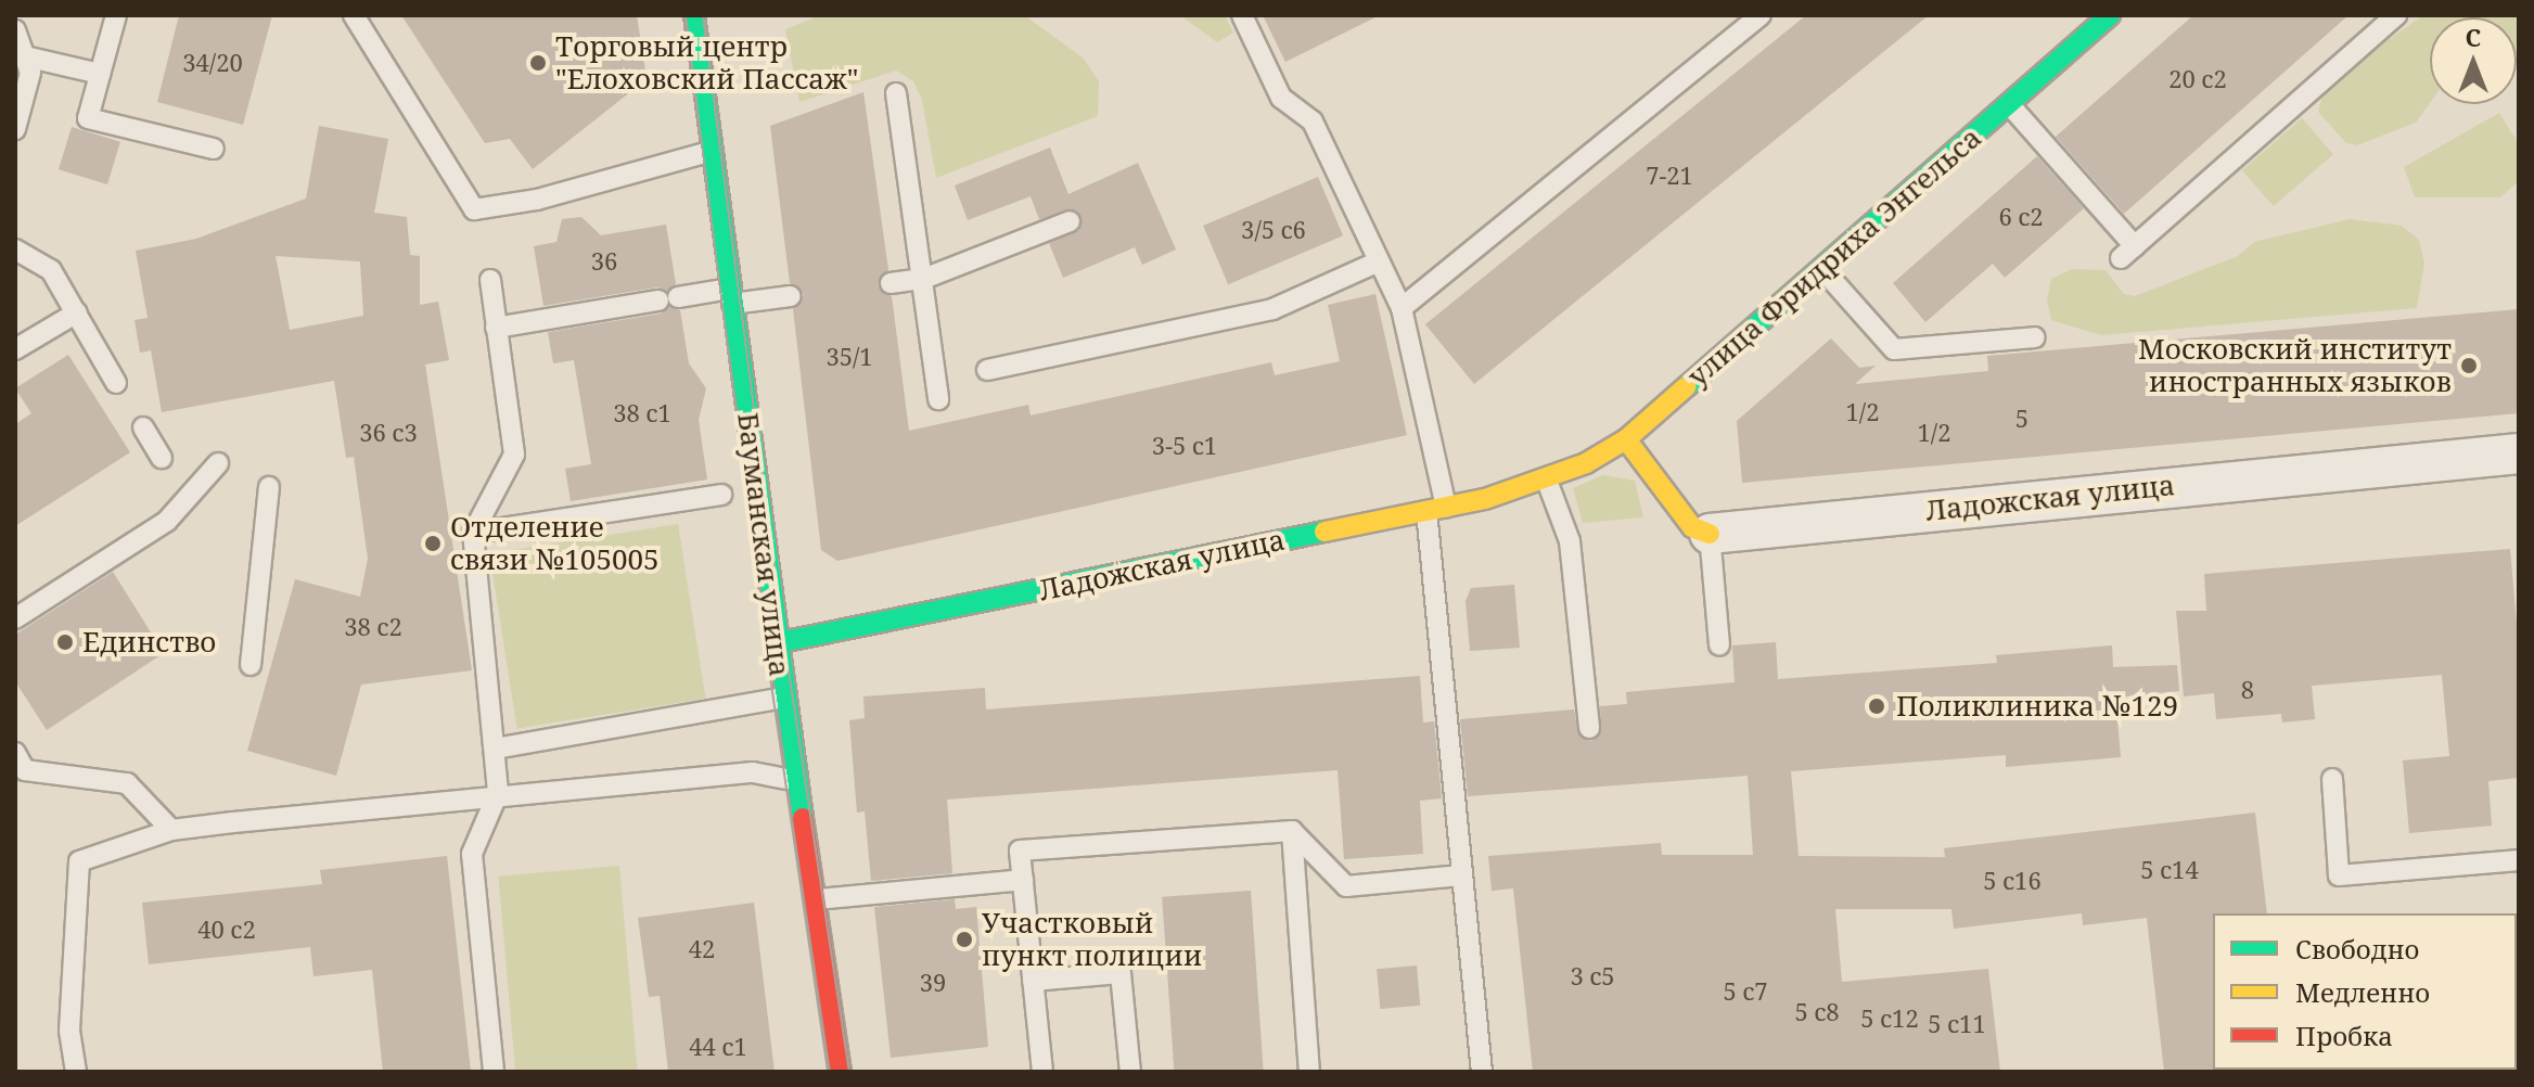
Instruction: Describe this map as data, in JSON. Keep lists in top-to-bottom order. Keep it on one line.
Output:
{"streets":{"street":["улица Фридриха Энгельса","Ладожская улица","Бауманская улица"]},"crossings":[["улица Фридриха Энгельса","Ладожская улица"],["Ладожская улица","Бауманская улица"]],"places":["Торговый центр \"Елоховский Пассаж\"","Московский институт иностранных языков","Отделение связи №105005","Единство","Поликлиника №129","Участковый пункт полиции"],"house_numbers":["34/20","20 с2","7-21","6 с2","3/5 с6","36","35/1","1/2","38 с1","5","36 с3","1/2","3-5 с1","38 с2","8","5 с14","5 с16","40 с2","42","3 с5","39","5 с7","5 с8","5 с12","5 с11","44 с1"],"legend":["Свободно","Медленно","Пробка"],"north":"top"}
